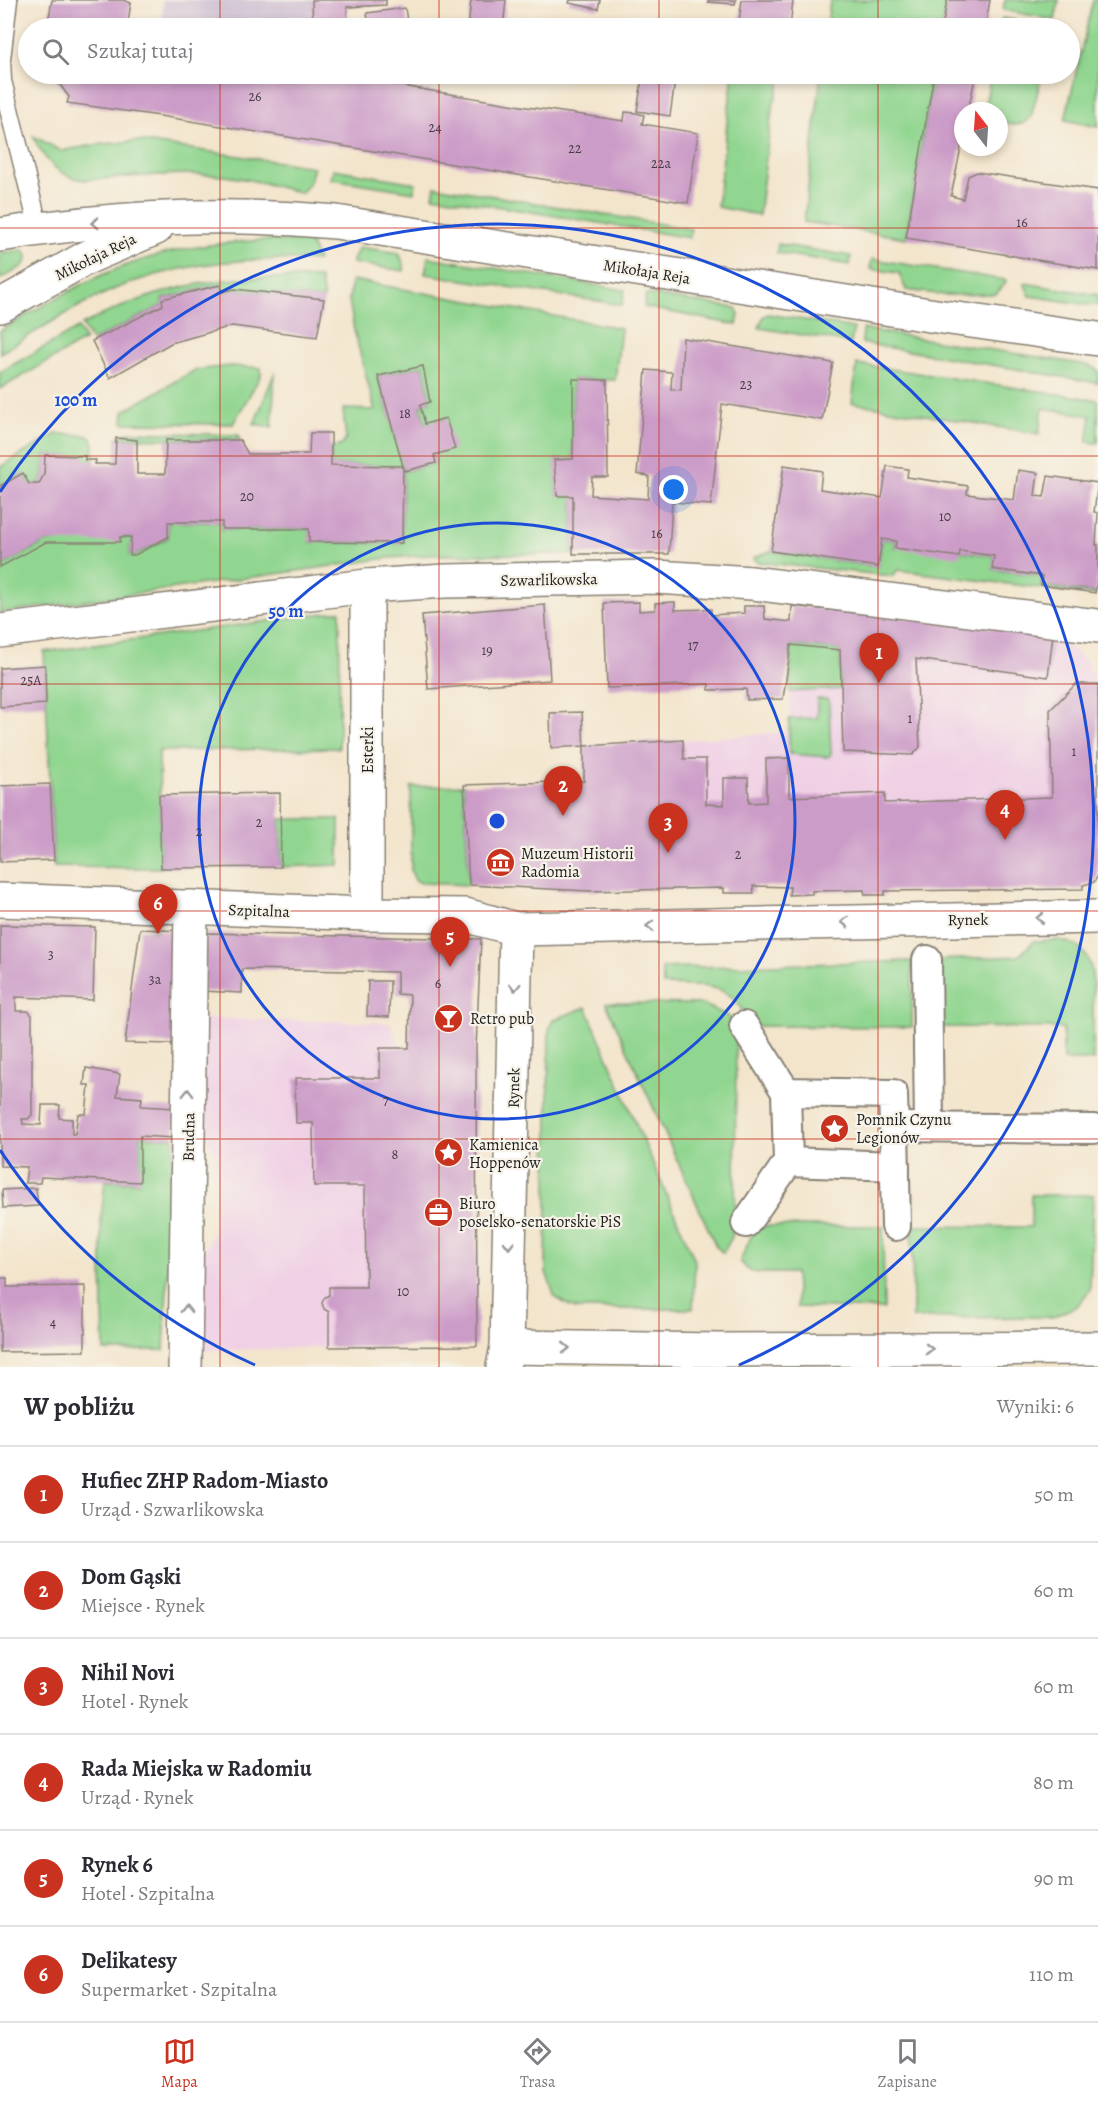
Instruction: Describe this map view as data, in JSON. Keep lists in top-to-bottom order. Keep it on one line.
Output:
{"streets":{"street":["Mikołaja Reja","Szwarlikowska","Esterki","Szpitalna","Rynek","Brudna"]},"crossings":[["Szwarlikowska","Esterki"],["Esterki","Szpitalna"],["Szpitalna","Rynek"],["Szpitalna","Brudna"]],"one_way":["Brudna"],"places":{"museum":["Muzeum Historii Radomia"],"bar":["Retro pub"],"place":["Pomnik Czynu Legionów","Kamienica Hoppenów"],"office":["Biuro poselsko-senatorskie PiS"]},"house_numbers":["26","24","22","22a","16","23","18","20","10","16","17","19","25A","1","1","2","2","2","3","3a","6","7","8","10","4"],"north":"top","page":{"search":"Szukaj tutaj","pins":["1","2","4","3","6","5"],"heading":["W pobliżu","Wyniki: 6"],"list":[{"mark":"1","name":"Hufiec ZHP Radom-Miasto","note":"Urząd · Szwarlikowska","value":"50 m"},{"mark":"2","name":"Dom Gąski","note":"Miejsce · Rynek","value":"60 m"},{"mark":"3","name":"Nihil Novi","note":"Hotel · Rynek","value":"60 m"},{"mark":"4","name":"Rada Miejska w Radomiu","note":"Urząd · Rynek","value":"80 m"},{"mark":"5","name":"Rynek 6","note":"Hotel · Szpitalna","value":"90 m"},{"mark":"6","name":"Delikatesy","note":"Supermarket · Szpitalna","value":"110 m"}],"nav":["Mapa","Trasa","Zapisane"]},"rings":["100 m","50 m"]}
